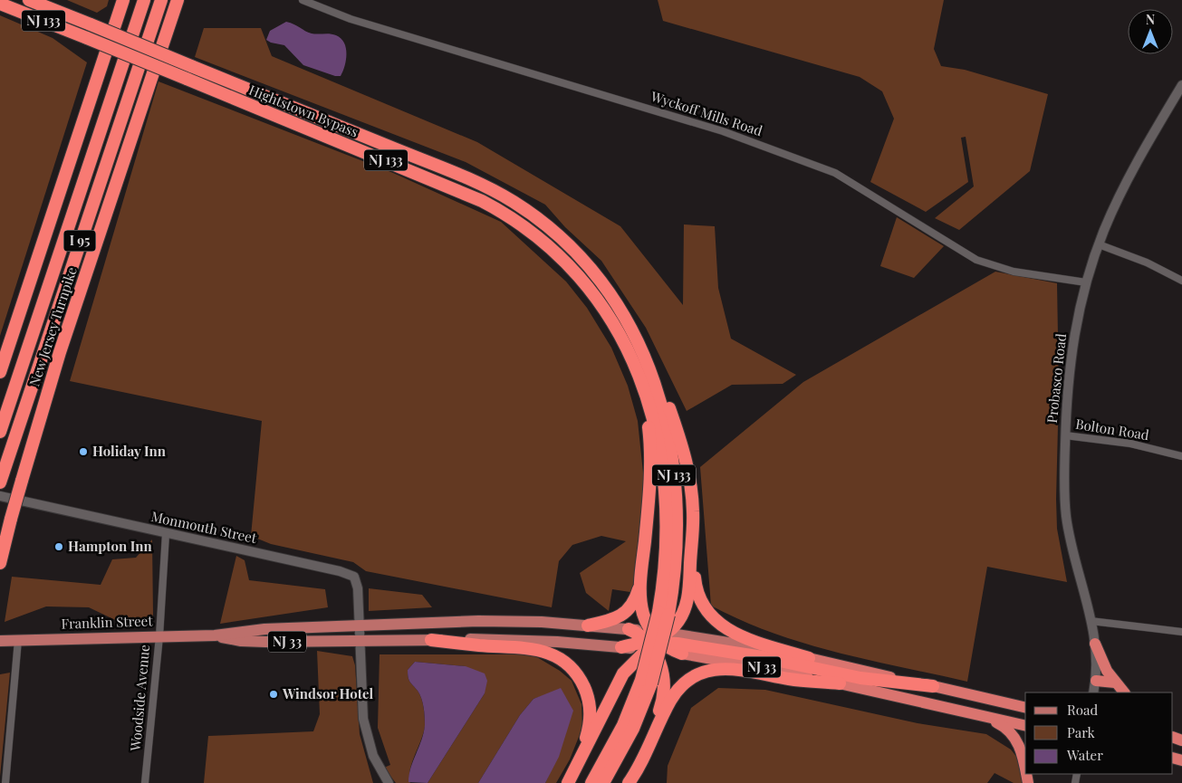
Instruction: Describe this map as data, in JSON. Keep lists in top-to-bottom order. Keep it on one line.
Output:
{"streets":{"highway":["NJ 133","Hightstown Bypass","I 95","New Jersey Turnpike","NJ 33"],"main road":["Franklin Street"],"street":["Wyckoff Mills Road","Probasco Road","Bolton Road","Monmouth Street","Woodside Avenue"]},"crossings":[["Wyckoff Mills Road","Probasco Road"],["Probasco Road","Bolton Road"],["Monmouth Street","NJ 33"],["Monmouth Street","Woodside Avenue"],["Franklin Street","NJ 33"],["Franklin Street","Woodside Avenue"]],"places":["Holiday Inn","Hampton Inn","Windsor Hotel"],"legend":["Road","Park","Water"],"north":"top"}
